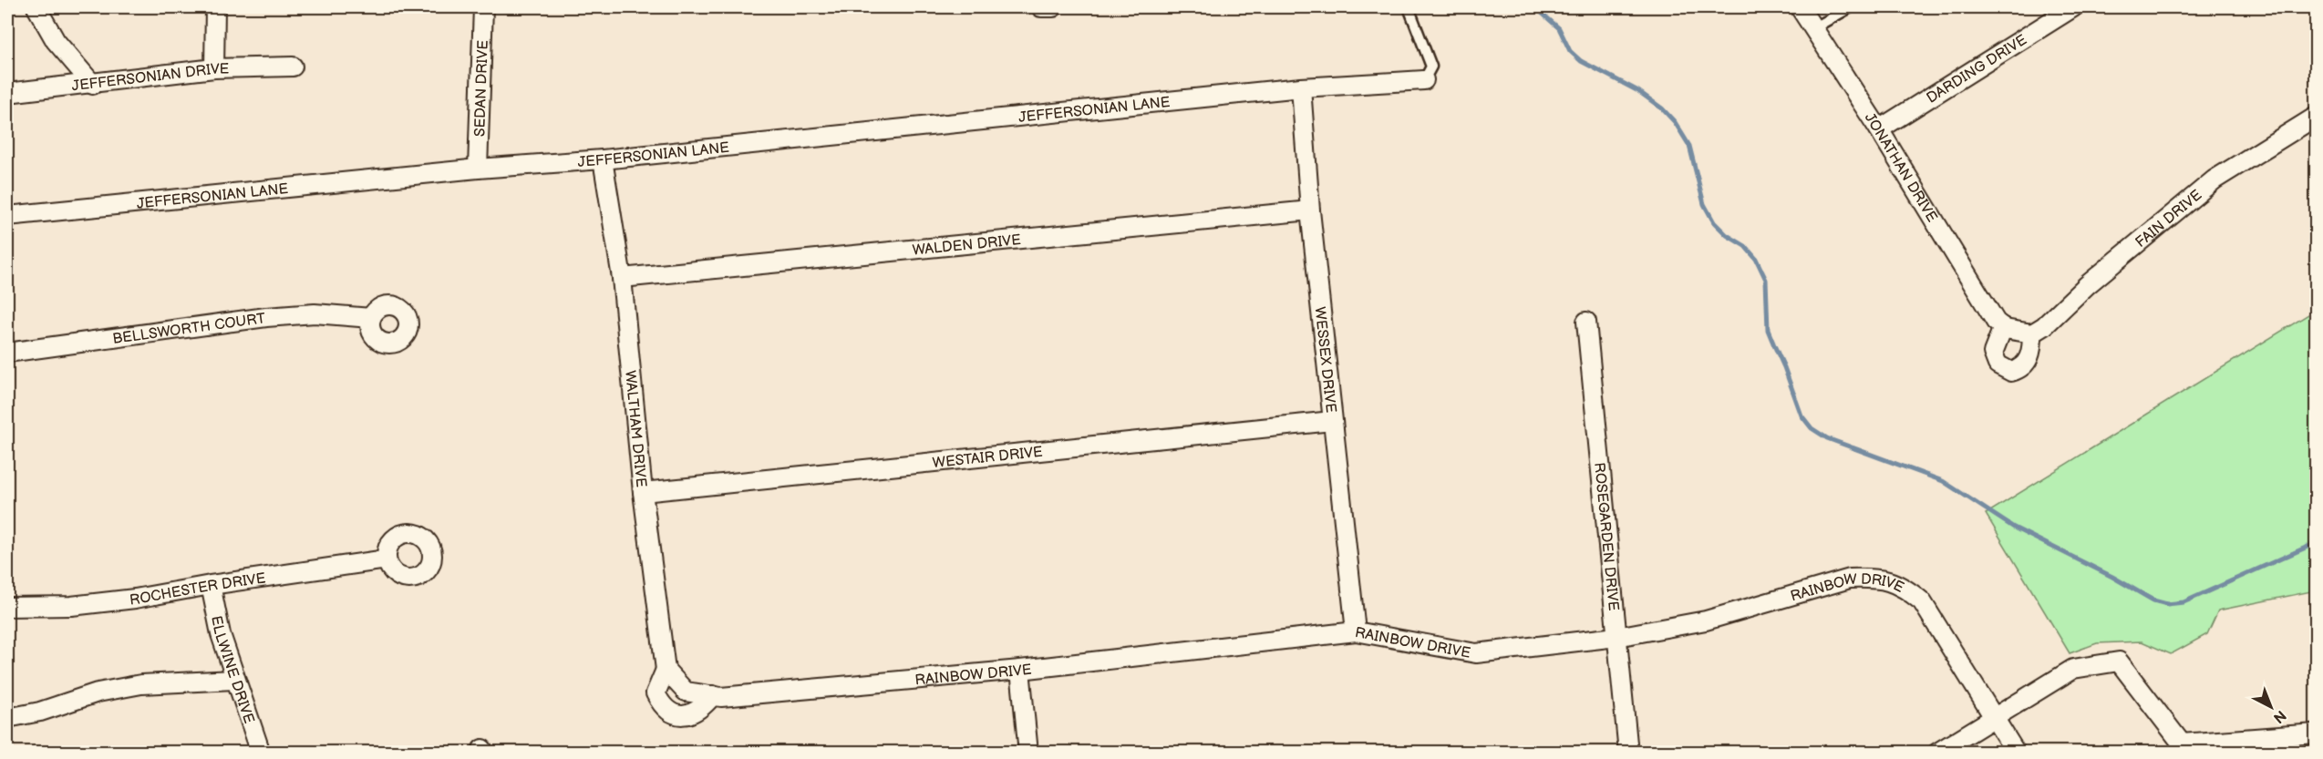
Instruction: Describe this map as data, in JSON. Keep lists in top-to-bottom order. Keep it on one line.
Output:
{"streets":{"street":["DARDING DRIVE","JEFFERSONIAN DRIVE","SEDAN DRIVE","JEFFERSONIAN LANE","JONATHAN DRIVE","FAIN DRIVE","WALDEN DRIVE","BELLSWORTH COURT","WESSEX DRIVE","WALTHAM DRIVE","WESTAIR DRIVE","ROSEGARDEN DRIVE","ROCHESTER DRIVE","RAINBOW DRIVE","ELLWINE DRIVE"]},"crossings":[["DARDING DRIVE","JONATHAN DRIVE"],["SEDAN DRIVE","JEFFERSONIAN LANE"],["JEFFERSONIAN LANE","WESSEX DRIVE"],["JEFFERSONIAN LANE","WALTHAM DRIVE"],["JONATHAN DRIVE","FAIN DRIVE"],["WALDEN DRIVE","WESSEX DRIVE"],["WALDEN DRIVE","WALTHAM DRIVE"],["WESSEX DRIVE","WESTAIR DRIVE"],["WESSEX DRIVE","RAINBOW DRIVE"],["WALTHAM DRIVE","WESTAIR DRIVE"],["WALTHAM DRIVE","RAINBOW DRIVE"],["ROSEGARDEN DRIVE","RAINBOW DRIVE"],["ROCHESTER DRIVE","ELLWINE DRIVE"]],"north":"bottom right"}
